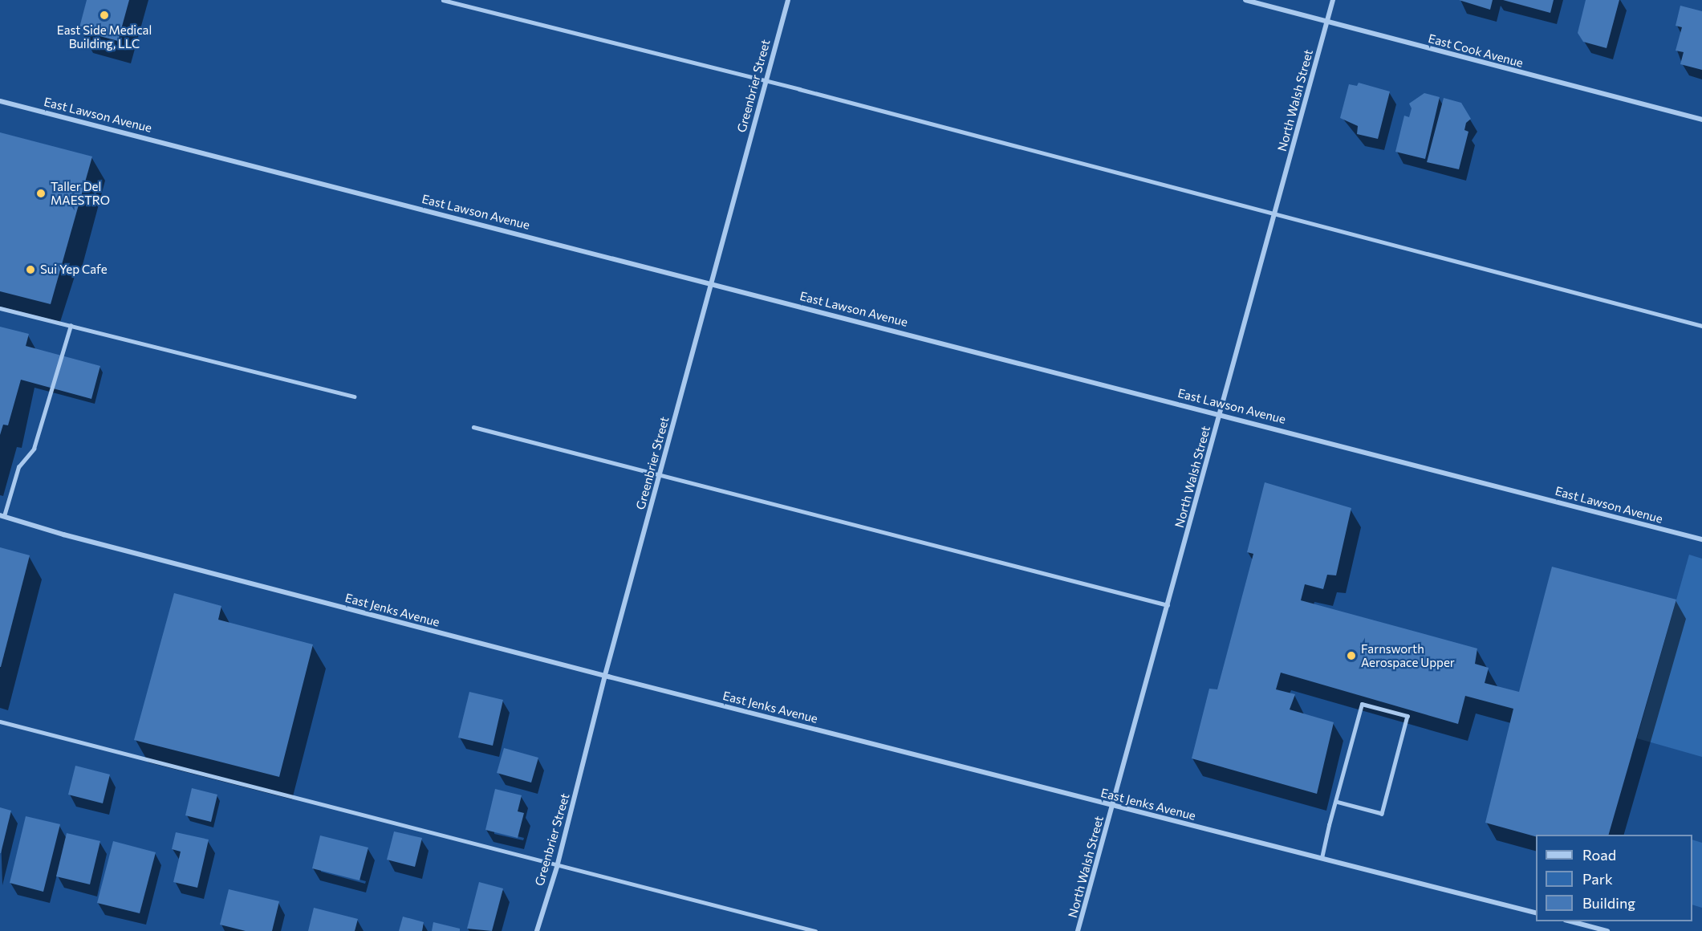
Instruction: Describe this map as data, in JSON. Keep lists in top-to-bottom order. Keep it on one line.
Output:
{"streets":{"street":["East Cook Avenue","Greenbrier Street","North Walsh Street","East Lawson Avenue","East Jenks Avenue"]},"crossings":[["East Cook Avenue","North Walsh Street"],["Greenbrier Street","East Lawson Avenue"],["Greenbrier Street","East Jenks Avenue"],["North Walsh Street","East Lawson Avenue"],["North Walsh Street","East Jenks Avenue"]],"places":["East Side Medical Building, LLC","Taller Del MAESTRO","Sui Yep Cafe","Farnsworth Aerospace Upper"],"legend":["Road","Park","Building"]}
